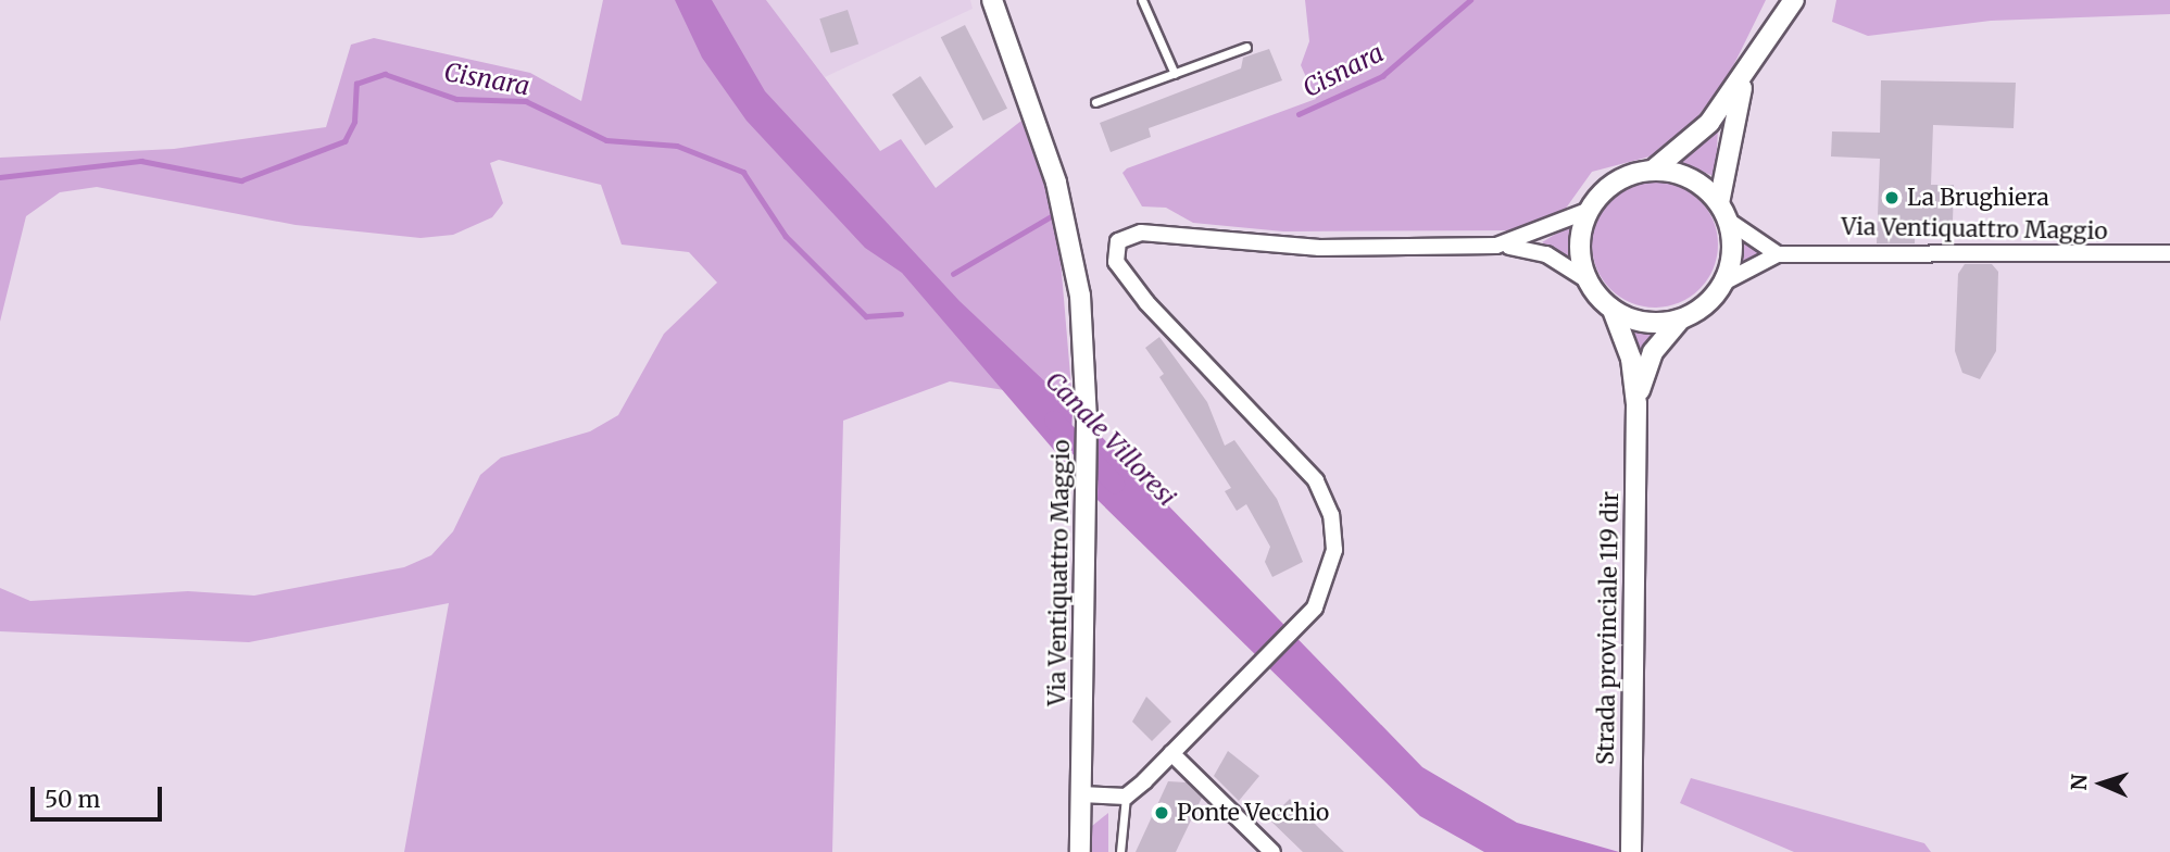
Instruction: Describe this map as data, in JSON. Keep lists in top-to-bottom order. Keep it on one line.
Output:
{"streets":{"street":["Via Ventiquattro Maggio","Strada provinciale 119 dir"]},"crossings":[["Via Ventiquattro Maggio","Strada provinciale 119 dir"]],"water":["Cisnara","Canale Villoresi"],"places":["La Brughiera","Ponte Vecchio"],"scale_bar":"50 m","north":"left"}
